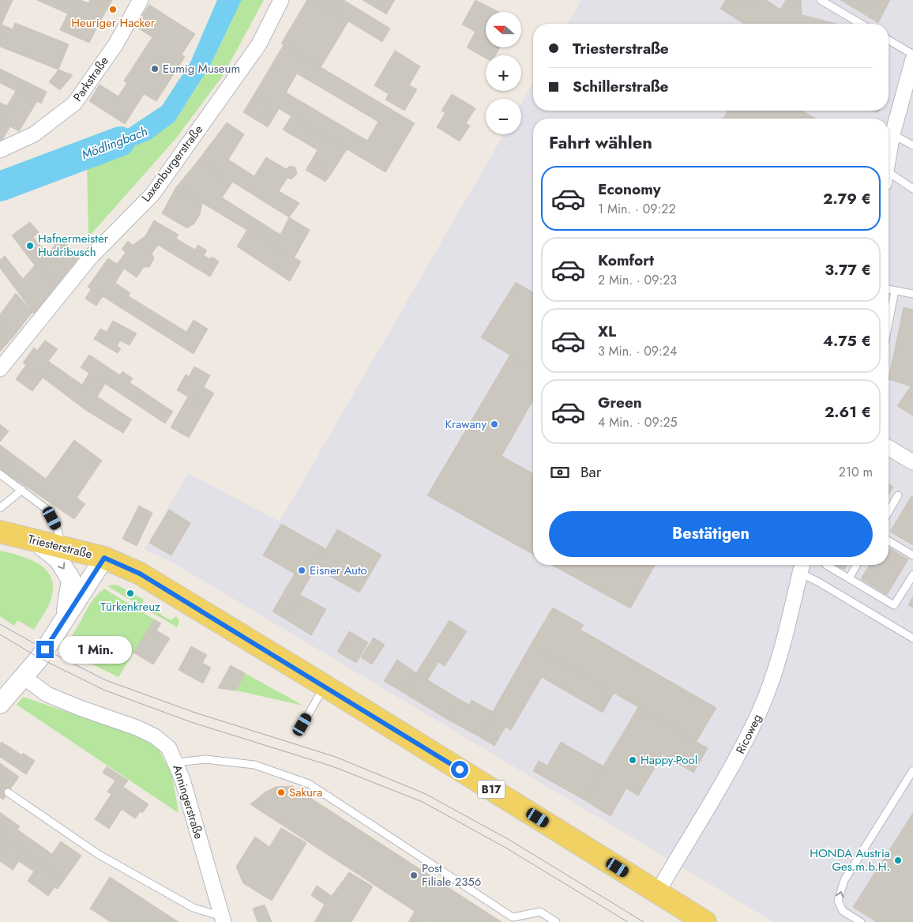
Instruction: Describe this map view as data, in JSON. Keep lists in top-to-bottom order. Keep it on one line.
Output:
{"streets":{"main road":["Triesterstraße","B17"],"street":["Parkstraße","Laxenburgerstraße","Ricoweg","Anningerstraße"]},"crossings":[["Triesterstraße","Ricoweg"]],"water":["Mödlingbach"],"places":["Heuriger Hacker","Eumig Museum","Hafnermeister Hudribusch","Krawany","Eisner Auto","Türkenkreuz","Happy-Pool","Sakura","HONDA Austria Ges.m.b.H.","Post Filiale 2356"],"north":"left","page":{"map_buttons":["+","−"],"banner":["Triesterstraße","Schillerstraße"],"heading":"Fahrt wählen","list":[{"name":"Economy","note":"1 Min. · 09:22","value":"2.79 €"},{"name":"Komfort","note":"2 Min. · 09:23","value":"3.77 €"},{"name":"XL","note":"3 Min. · 09:24","value":"4.75 €"},{"name":"Green","note":"4 Min. · 09:25","value":"2.61 €"}],"pay":["Bar","210 m"],"buttons":"Bestätigen","bubble":"1 Min."}}
